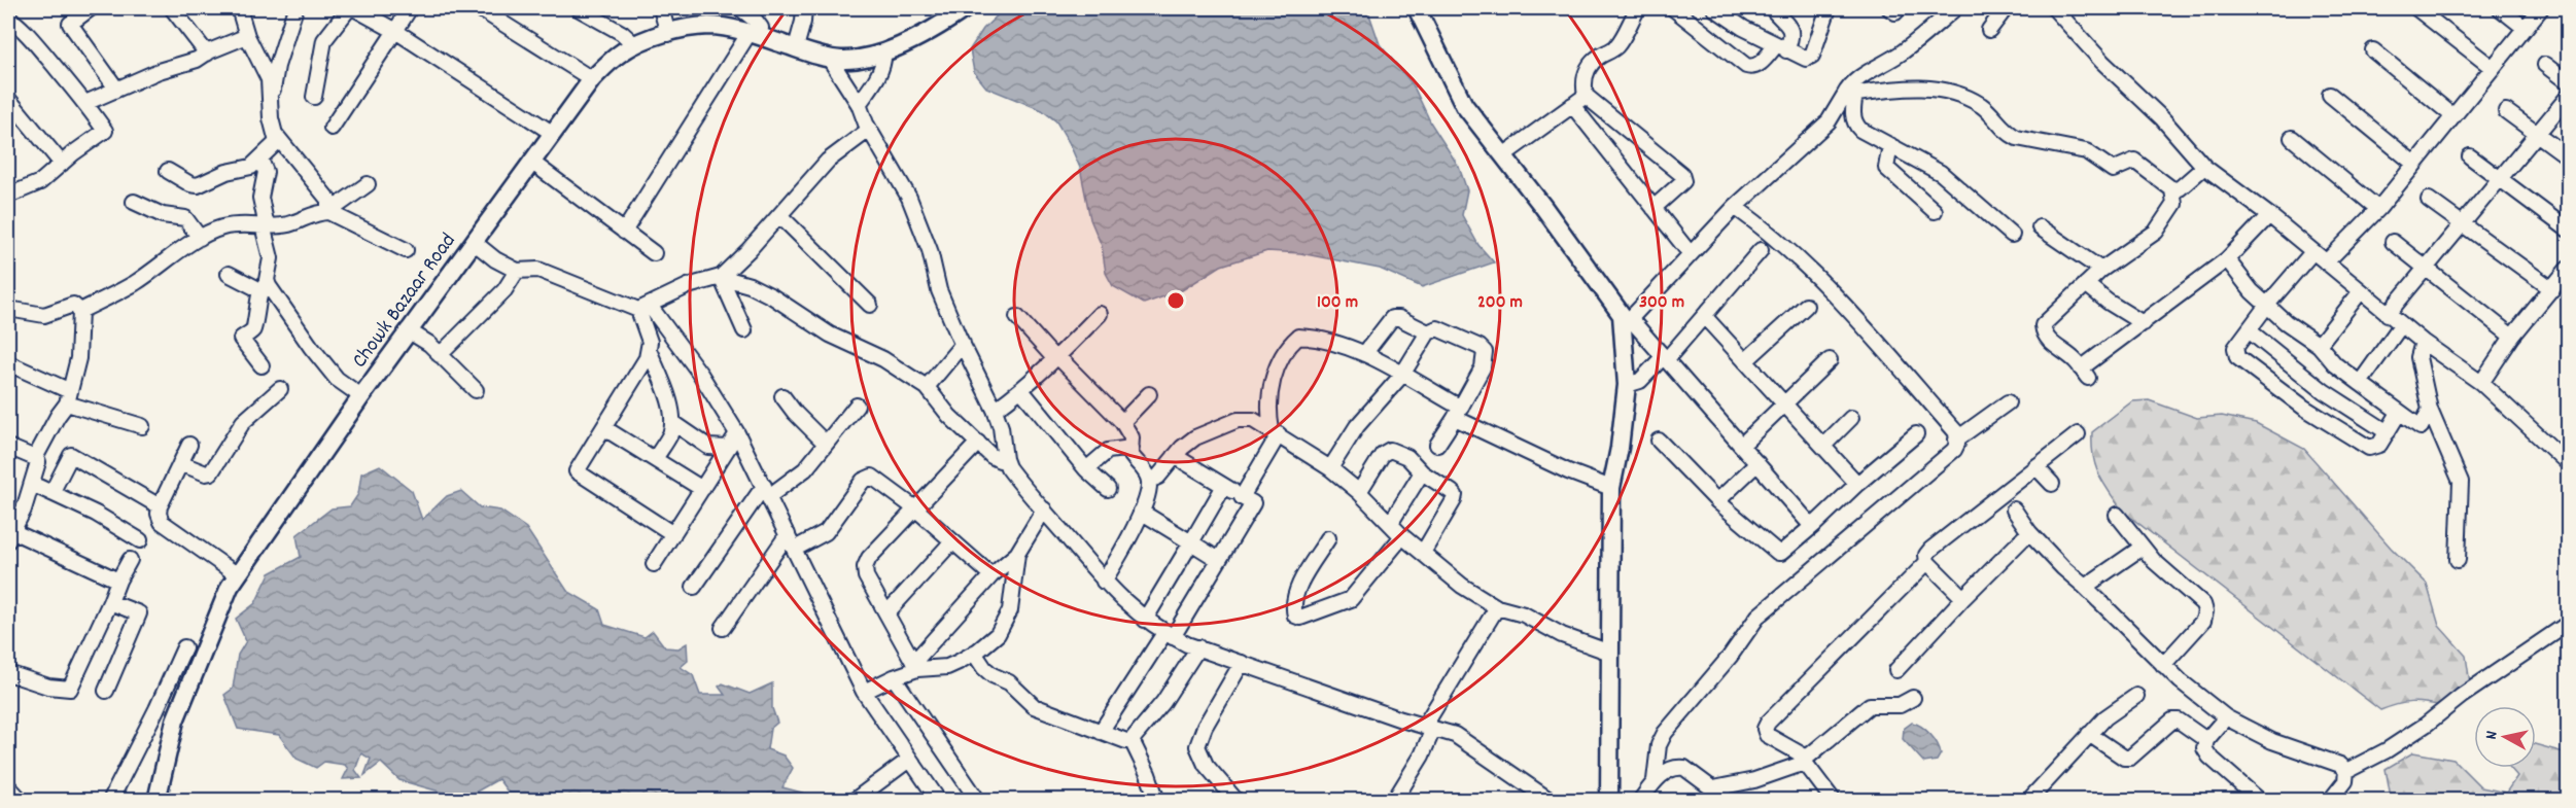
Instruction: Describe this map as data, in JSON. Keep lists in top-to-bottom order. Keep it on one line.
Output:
{"streets":{"main road":["Chowk Bazaar Road"]},"north":"left","rings":["100 m","200 m","300 m"]}
